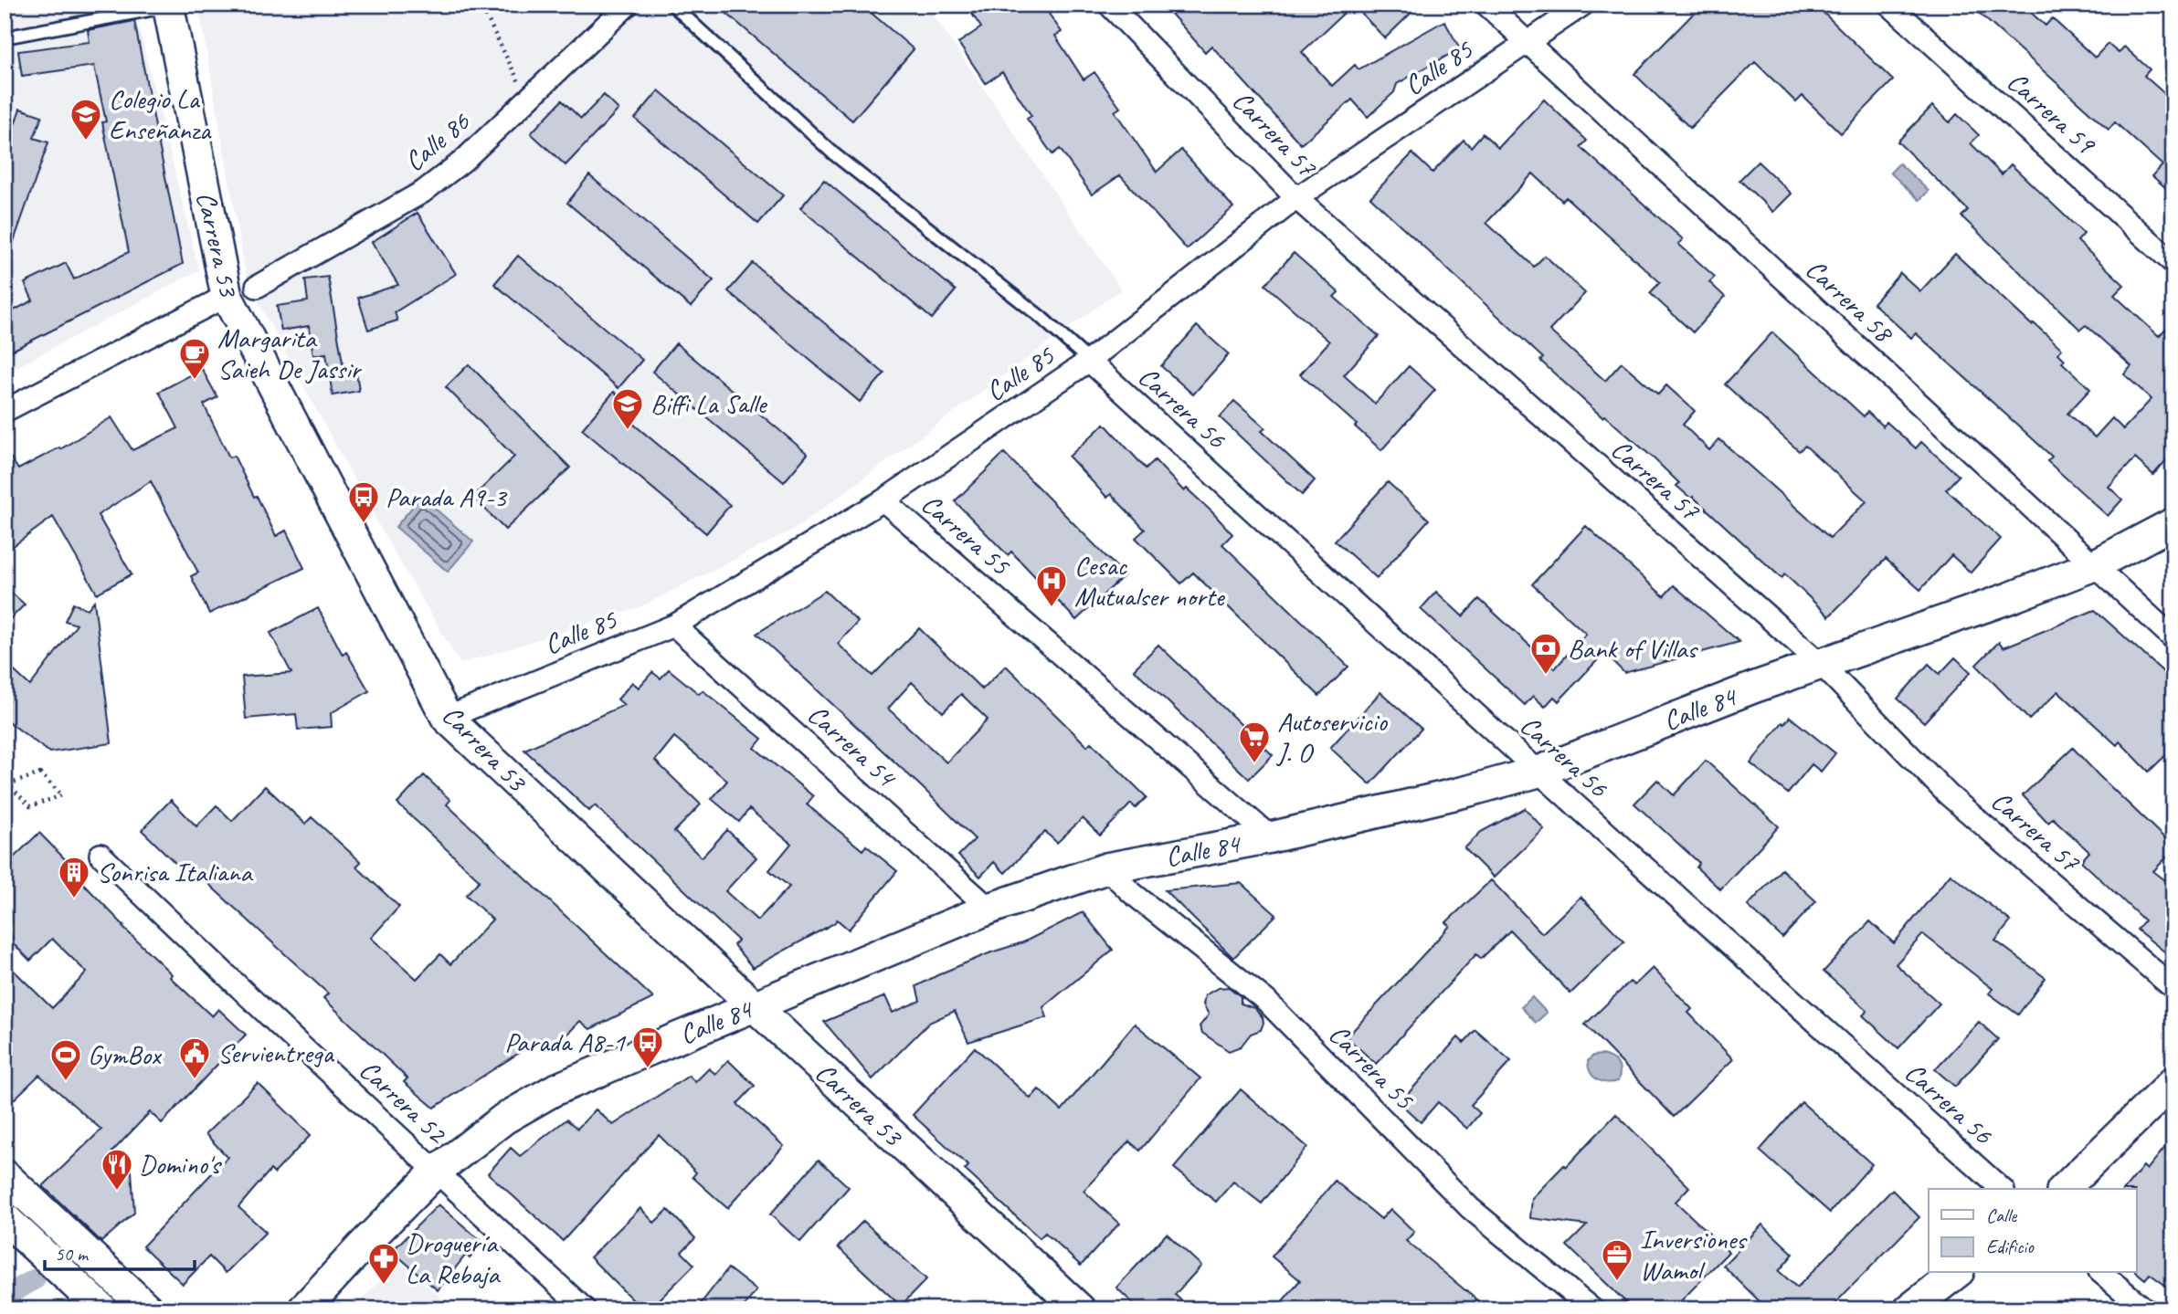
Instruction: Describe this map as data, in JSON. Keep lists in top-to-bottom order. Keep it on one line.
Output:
{"streets":{"street":["Calle 85","Carrera 59","Carrera 57","Calle 86","Carrera 53","Carrera 58","Carrera 56","Carrera 55","Calle 84","Carrera 54","Carrera 52"]},"crossings":[["Calle 85","Carrera 57"],["Calle 85","Carrera 53"],["Calle 85","Carrera 58"],["Calle 85","Carrera 56"],["Calle 85","Carrera 55"],["Calle 85","Carrera 54"],["Carrera 57","Calle 84"],["Carrera 53","Calle 84"],["Carrera 58","Calle 84"],["Carrera 56","Calle 84"],["Carrera 55","Calle 84"],["Calle 84","Carrera 54"],["Calle 84","Carrera 52"]],"places":{"school or university":["Colegio La Enseñanza","Biffi La Salle"],"cafe":["Margarita Saieh De Jassir"],"bus stop":["Parada A9-3","Parada A8-1"],"hospital":["Cesac Mutualser norte"],"bank":["Bank of Villas"],"supermarket":["Autoservicio J. O"],"building":["Sonrisa Italiana"],"public building":["Servientrega"],"sports":["GymBox"],"restaurant":["Domino's"],"office":["Inversiones Wamol"],"pharmacy":["Droguería La Rebaja"]},"legend":["Calle","Edificio"],"scale_bar":"50 m"}
